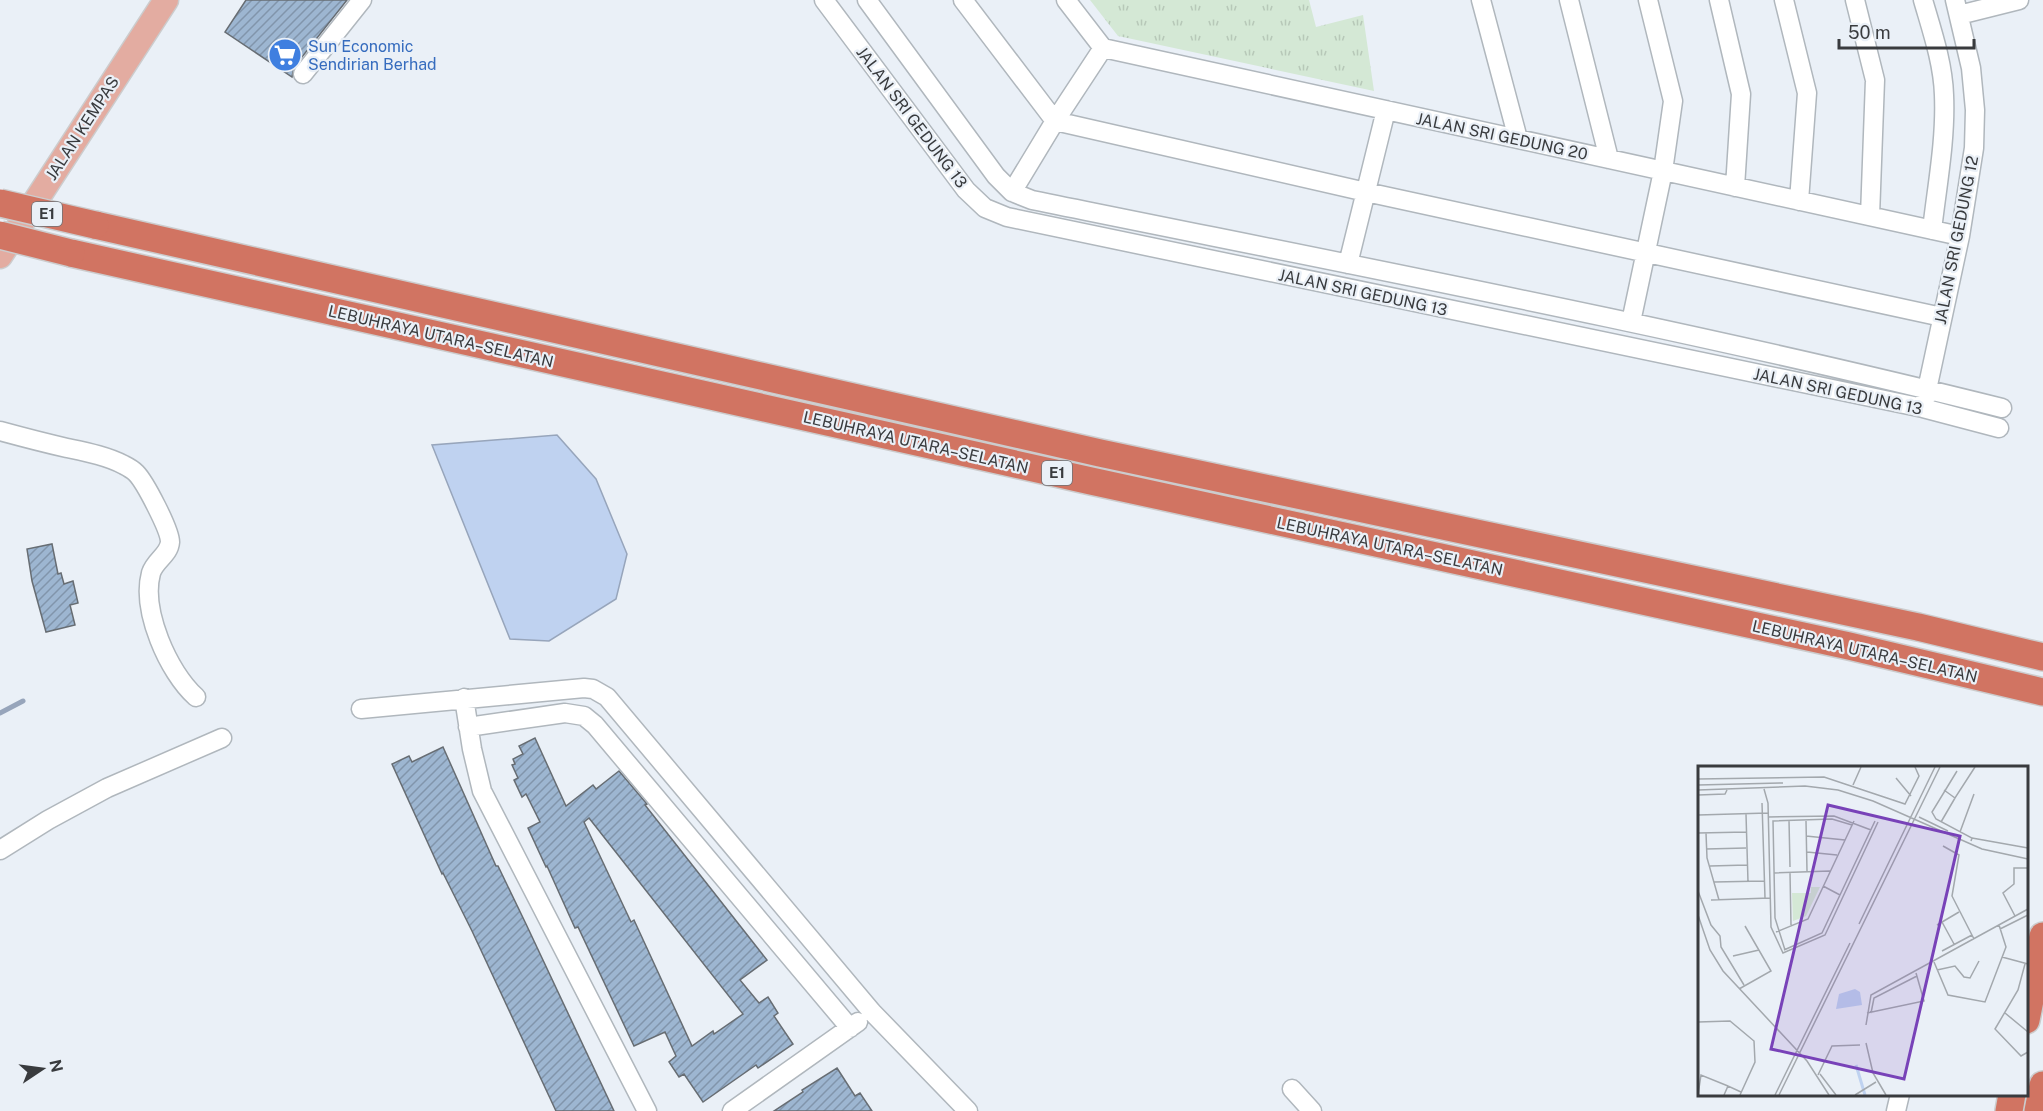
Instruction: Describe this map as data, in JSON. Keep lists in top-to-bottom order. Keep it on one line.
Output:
{"streets":{"highway":["E1","LEBUHRAYA UTARA–SELATAN"],"main road":["JALAN KEMPAS"],"street":["JALAN SRI GEDUNG 13","JALAN SRI GEDUNG 20","JALAN SRI GEDUNG 12"]},"crossings":[["JALAN SRI GEDUNG 13","JALAN SRI GEDUNG 12"],["JALAN SRI GEDUNG 20","JALAN SRI GEDUNG 12"]],"places":{"supermarket":["Sun Economic Sendirian Berhad"]},"scale_bar":"50 m","north":"right"}
